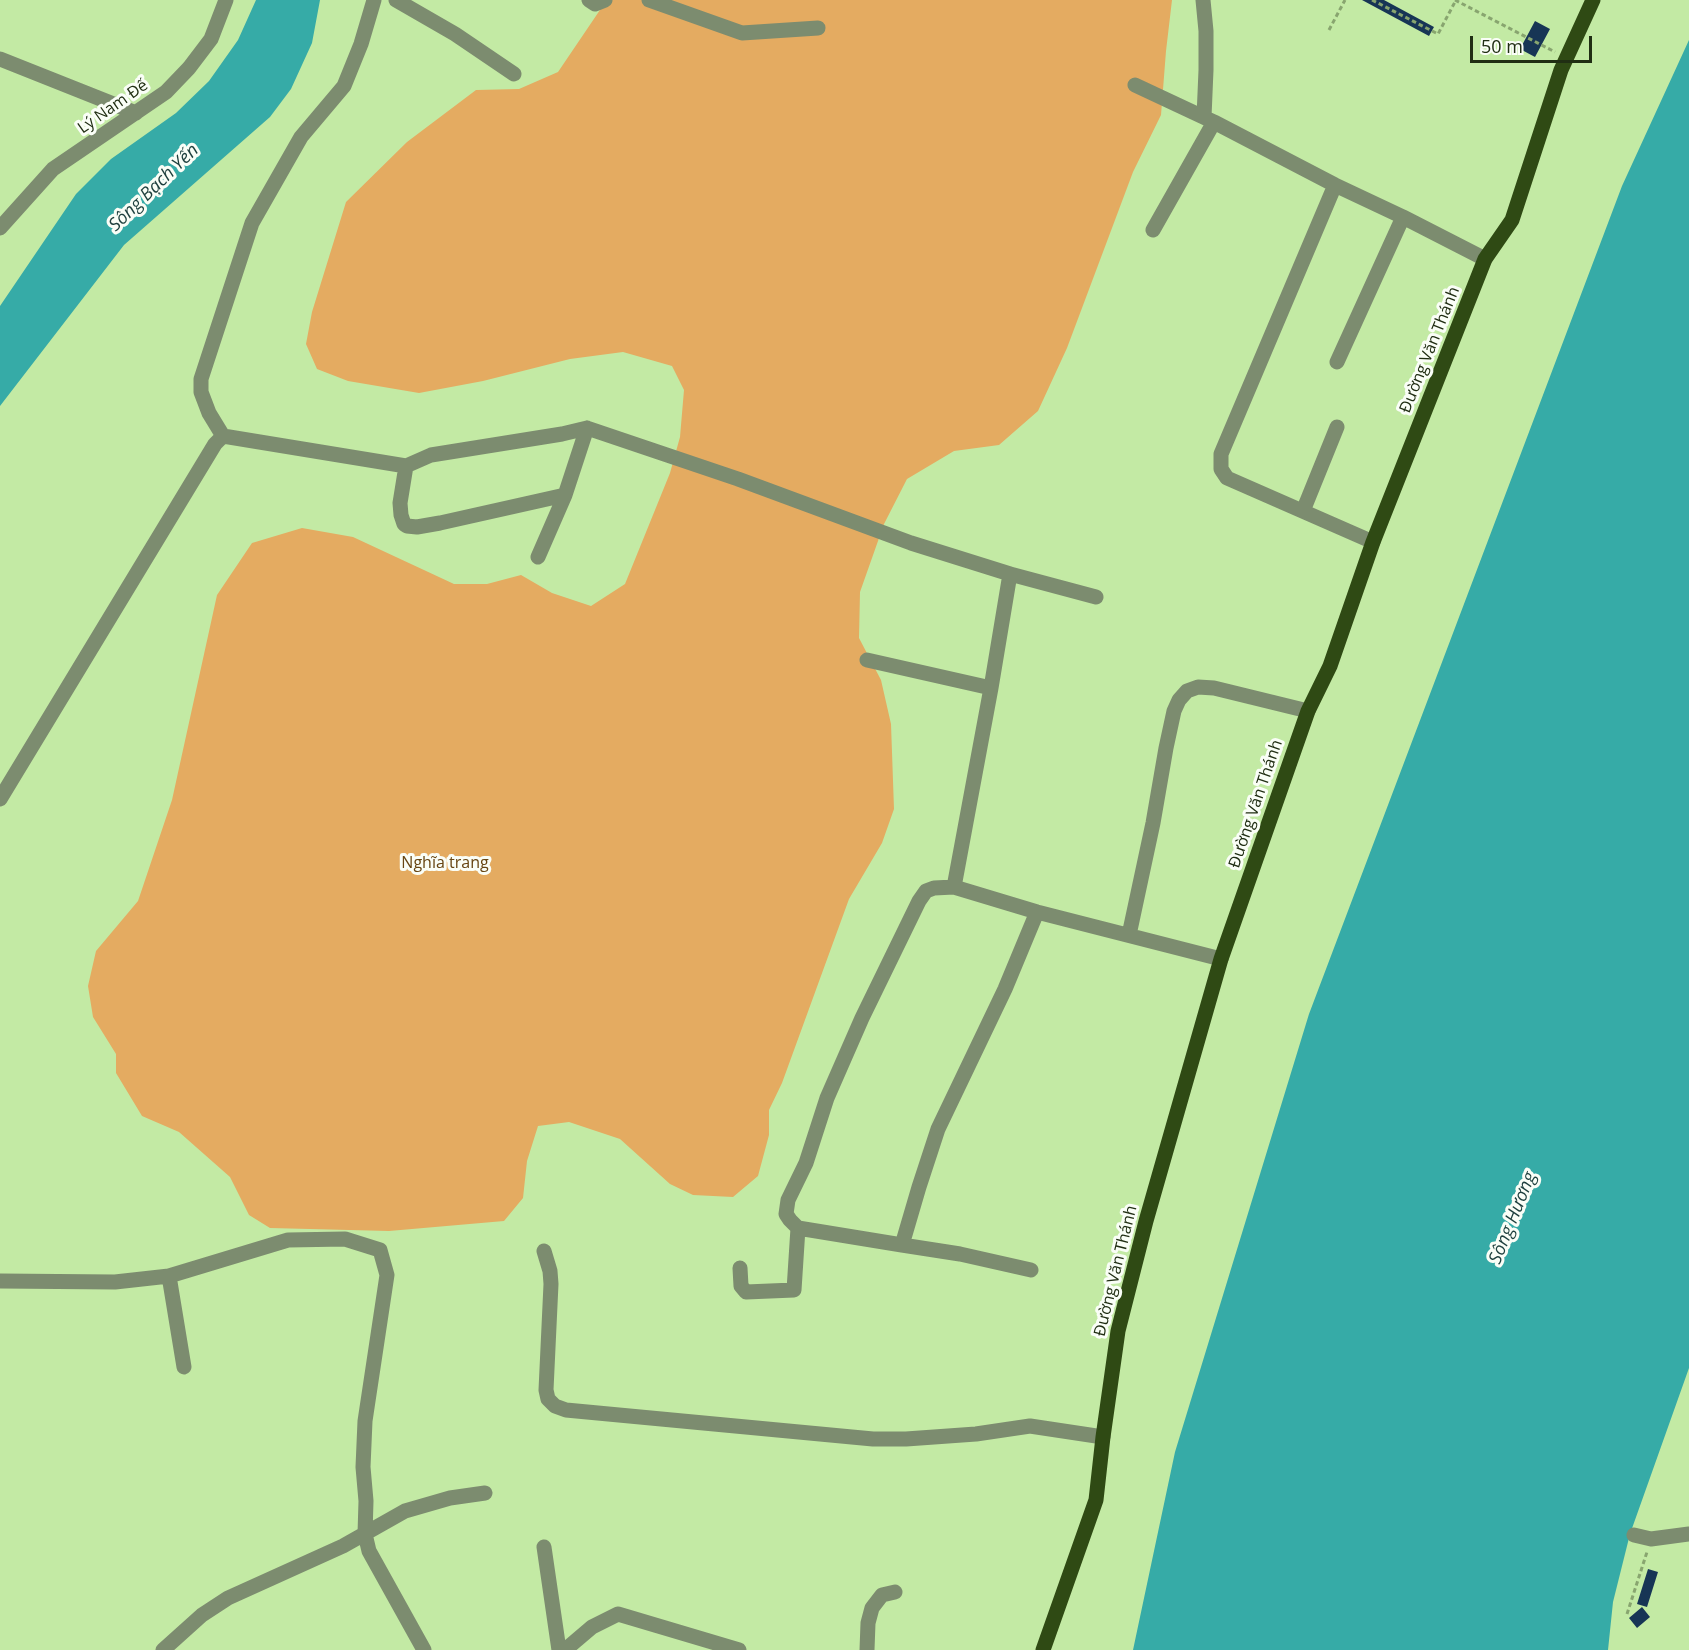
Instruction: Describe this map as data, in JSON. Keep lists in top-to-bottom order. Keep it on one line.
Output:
{"streets":{"main road":["Đường Văn Thánh"],"street":["Lý Nam Đế"]},"water":["Sông Bạch Yến","Sông Hương"],"parks":["Nghĩa trang"],"scale_bar":"50 m"}
